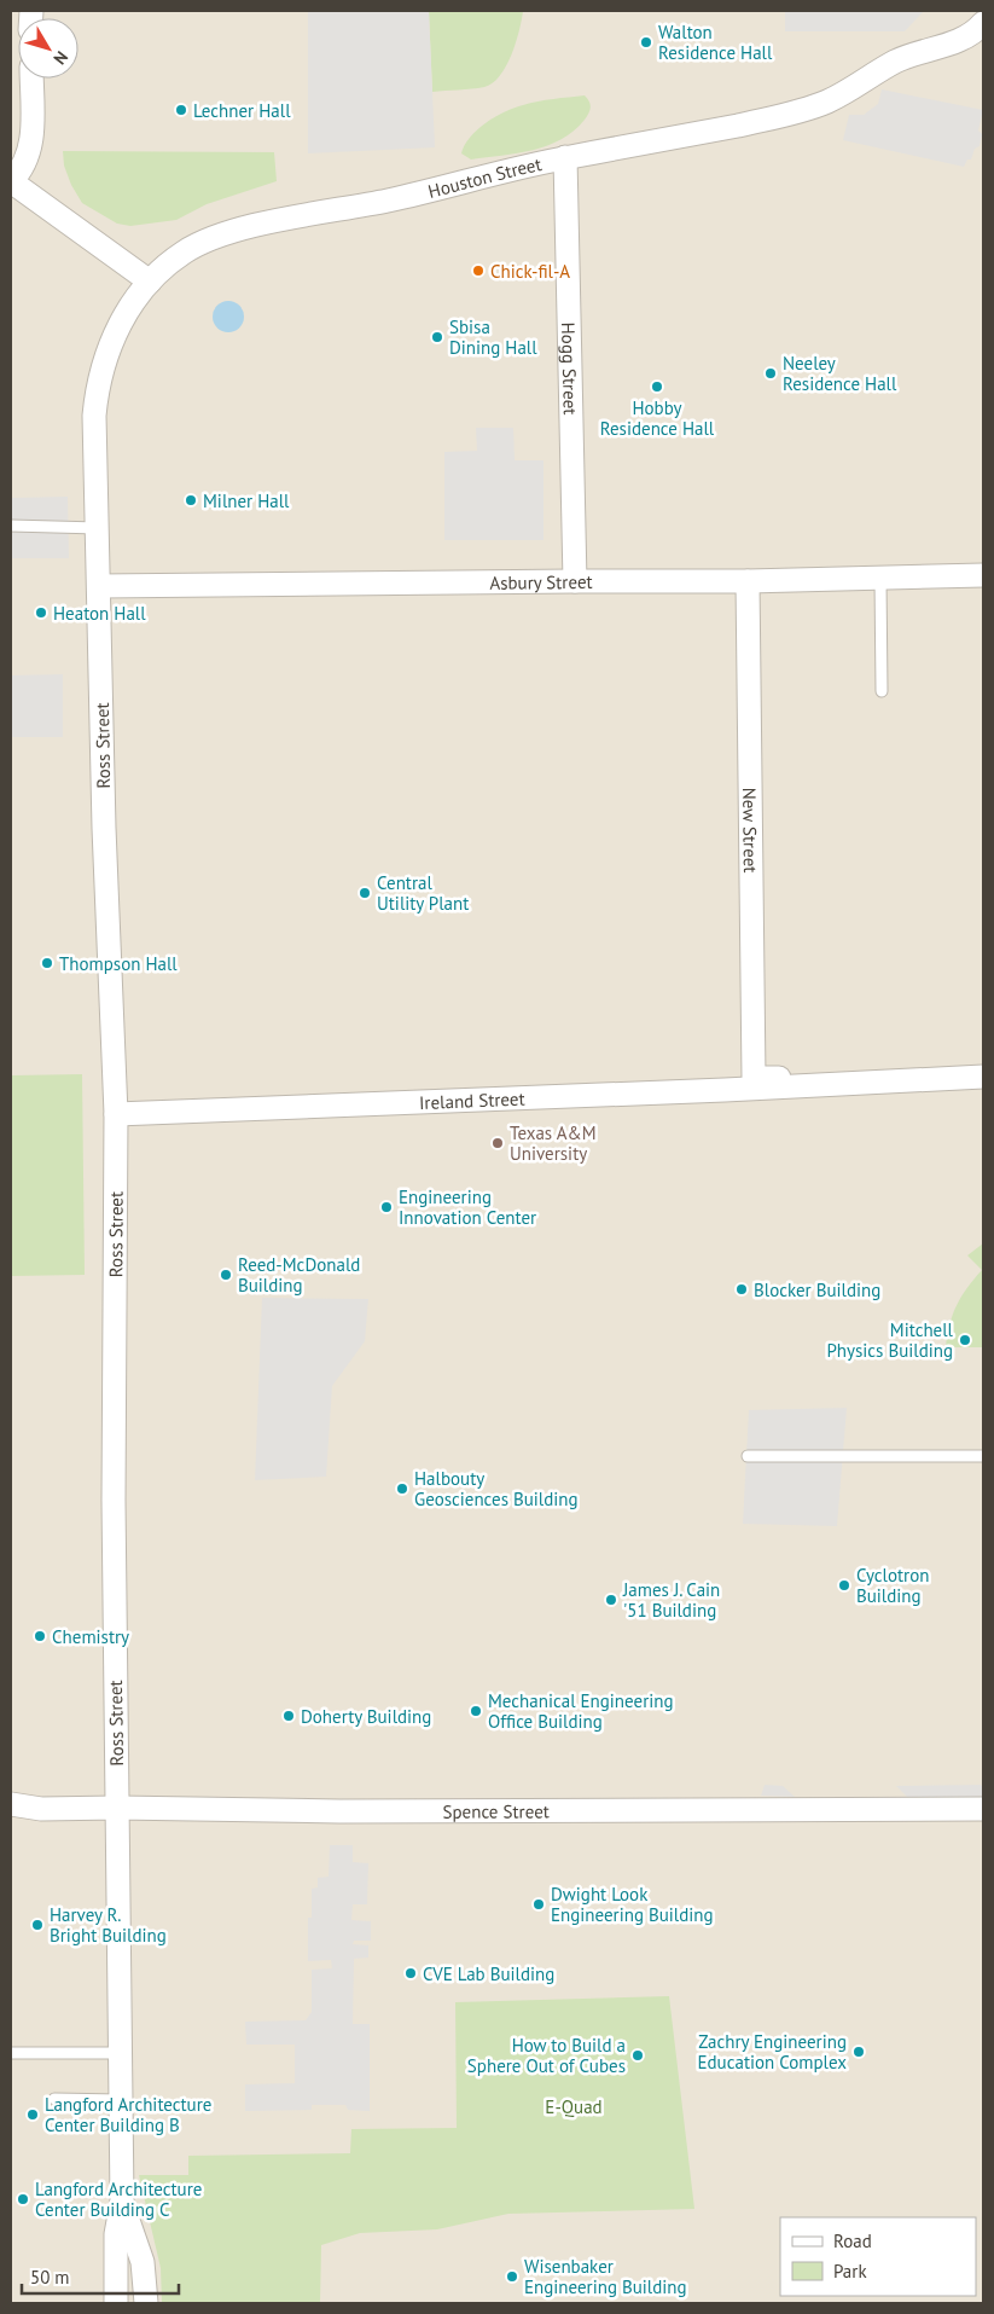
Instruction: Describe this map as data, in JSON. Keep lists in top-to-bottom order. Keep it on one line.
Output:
{"streets":{"street":["Houston Street","Hogg Street","Asbury Street","Ross Street","New Street","Ireland Street","Spence Street"]},"crossings":[["Houston Street","Hogg Street"],["Houston Street","Ross Street"],["Hogg Street","Asbury Street"],["Asbury Street","Ross Street"],["Asbury Street","New Street"],["Ross Street","Ireland Street"],["Ross Street","Spence Street"],["New Street","Ireland Street"]],"parks":["E-Quad"],"places":["Walton Residence Hall","Lechner Hall","Chick-fil-A","Sbisa Dining Hall","Neeley Residence Hall","Hobby Residence Hall","Milner Hall","Heaton Hall","Central Utility Plant","Thompson Hall","Texas A&M University","Engineering Innovation Center","Reed-McDonald Building","Blocker Building","Mitchell Physics Building","Halbouty Geosciences Building","Cyclotron Building","James J. Cain '51 Building","Chemistry","Mechanical Engineering Office Building","Doherty Building","Dwight Look Engineering Building","Harvey R. Bright Building","CVE Lab Building","Zachry Engineering Education Complex","How to Build a Sphere Out of Cubes","Langford Architecture Center Building B","Langford Architecture Center Building C","Wisenbaker Engineering Building"],"legend":["Road","Park"],"scale_bar":"50 m","north":"bottom right"}
